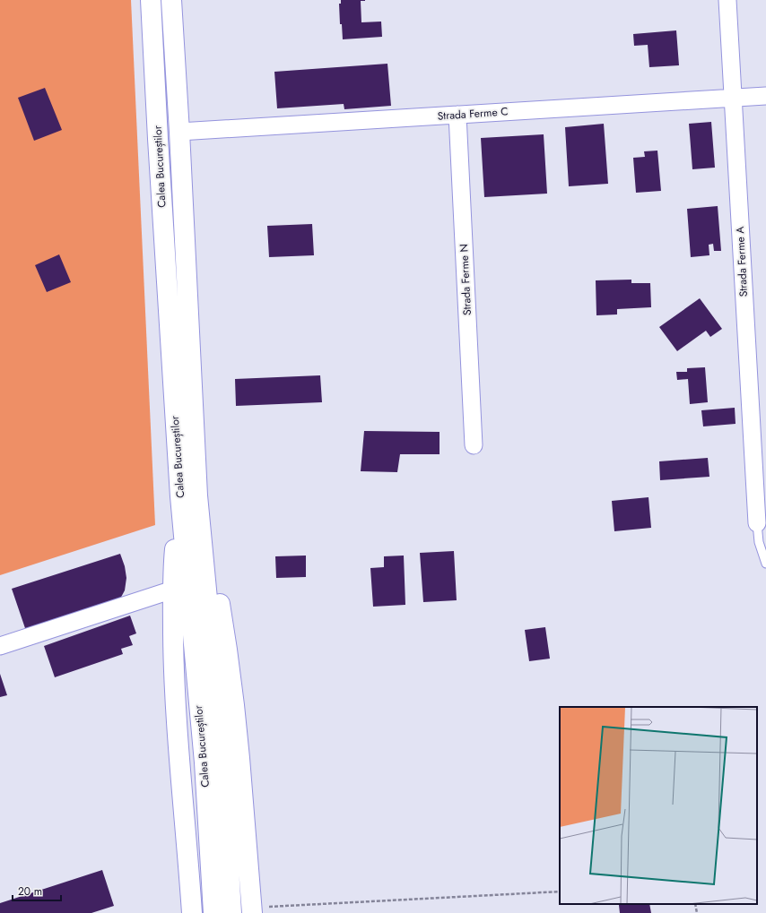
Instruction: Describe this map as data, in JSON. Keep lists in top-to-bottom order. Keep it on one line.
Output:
{"streets":{"highway":["Calea Bucureștilor"],"street":["Strada Ferme C","Strada Ferme A","Strada Ferme N"]},"crossings":[["Strada Ferme C","Calea Bucureștilor"],["Strada Ferme C","Strada Ferme A"],["Strada Ferme C","Strada Ferme N"]],"scale_bar":"20 m"}
